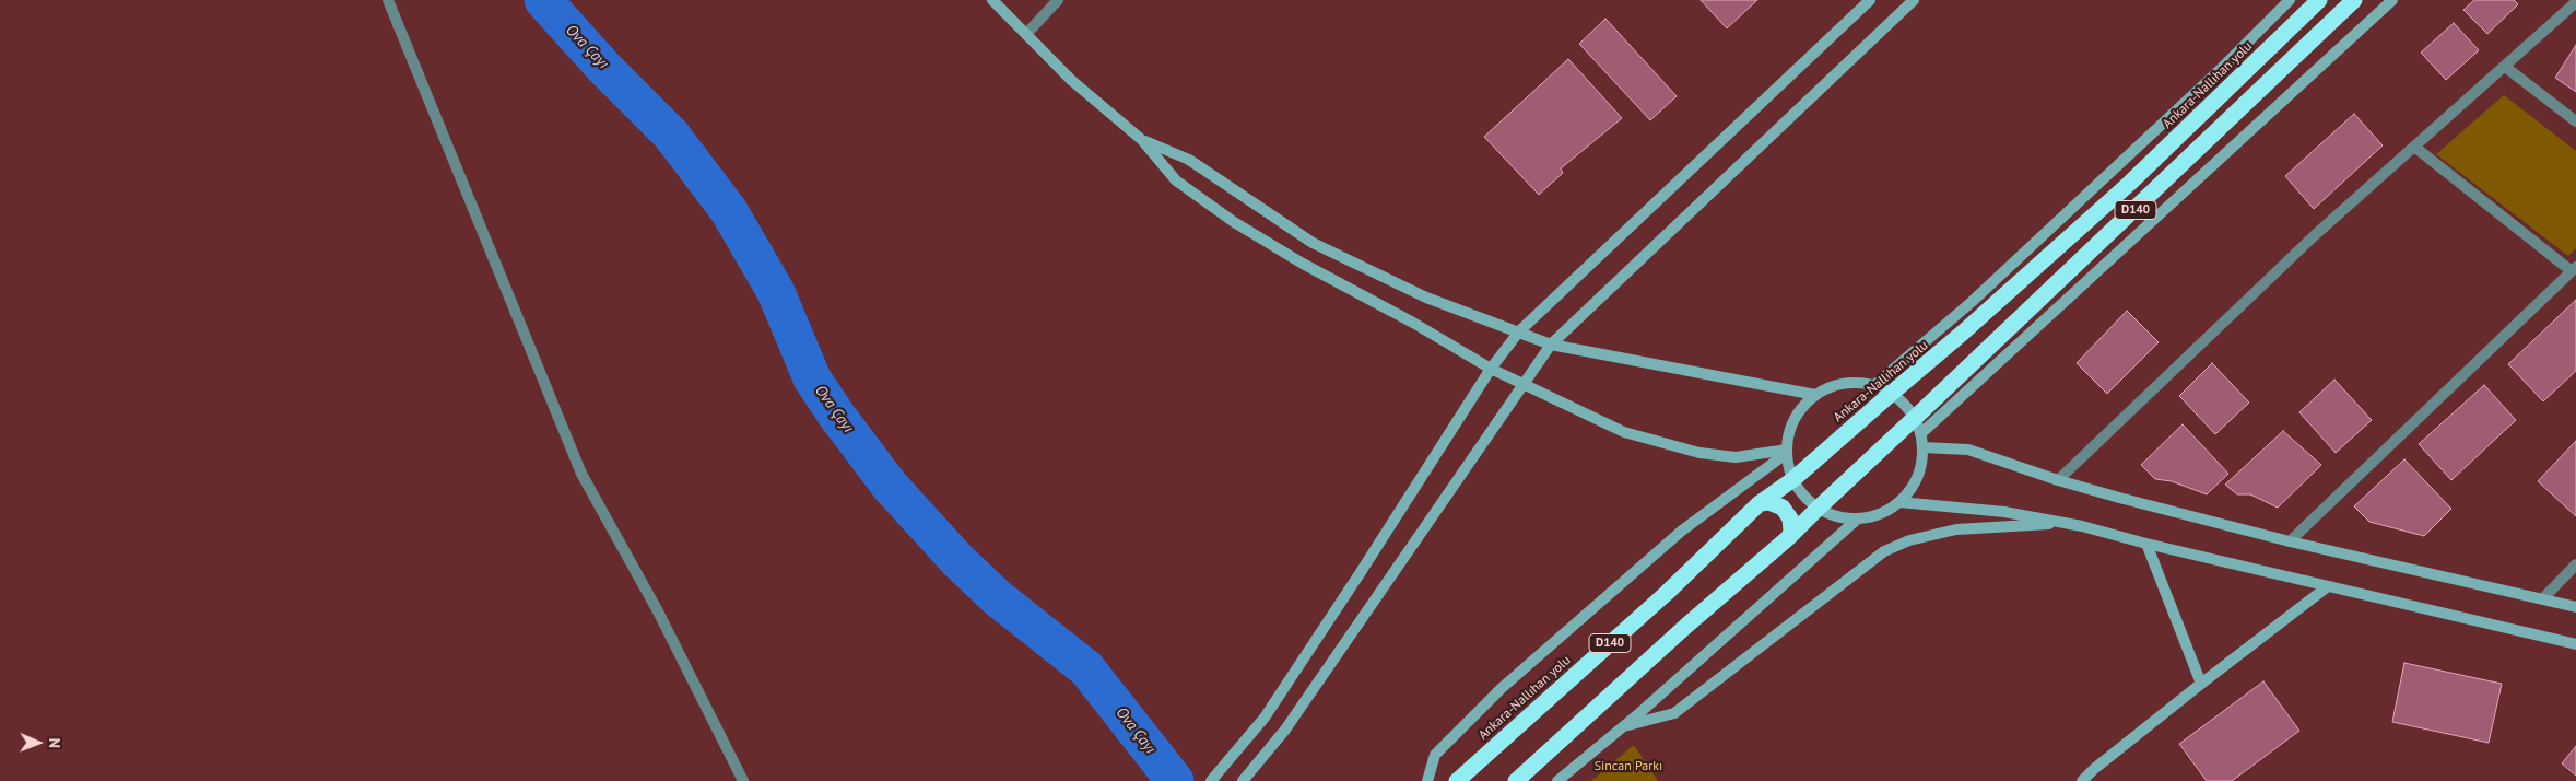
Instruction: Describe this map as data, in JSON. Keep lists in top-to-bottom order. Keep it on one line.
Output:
{"streets":{"highway":["Ankara-Nallıhan yolu","D140"]},"water":["Ova Çayı"],"parks":["Sincan Parkı"],"north":"right"}
